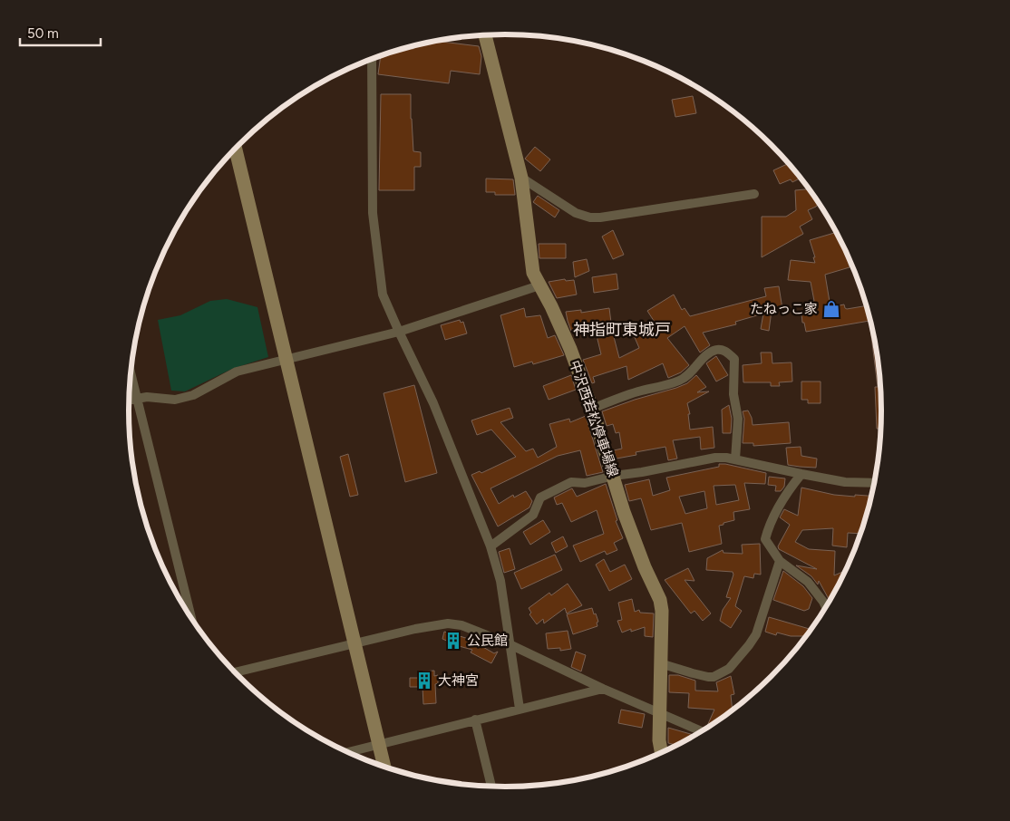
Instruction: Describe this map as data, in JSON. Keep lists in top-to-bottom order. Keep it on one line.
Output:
{"streets":{"main road":["中沢西若松停車場線"]},"districts":["神指町東城戸"],"places":{"shop":["たねっこ家"],"building":["公民館","大神宮"]},"scale_bar":"50 m"}
